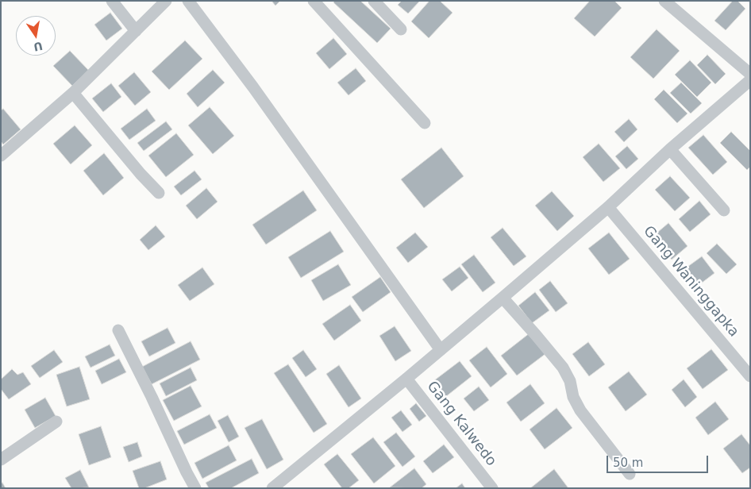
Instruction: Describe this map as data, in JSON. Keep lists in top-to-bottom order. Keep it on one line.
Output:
{"streets":{"street":["Gang Waninggapka","Gang Kalwedo"]},"scale_bar":"50 m","north":"bottom"}
